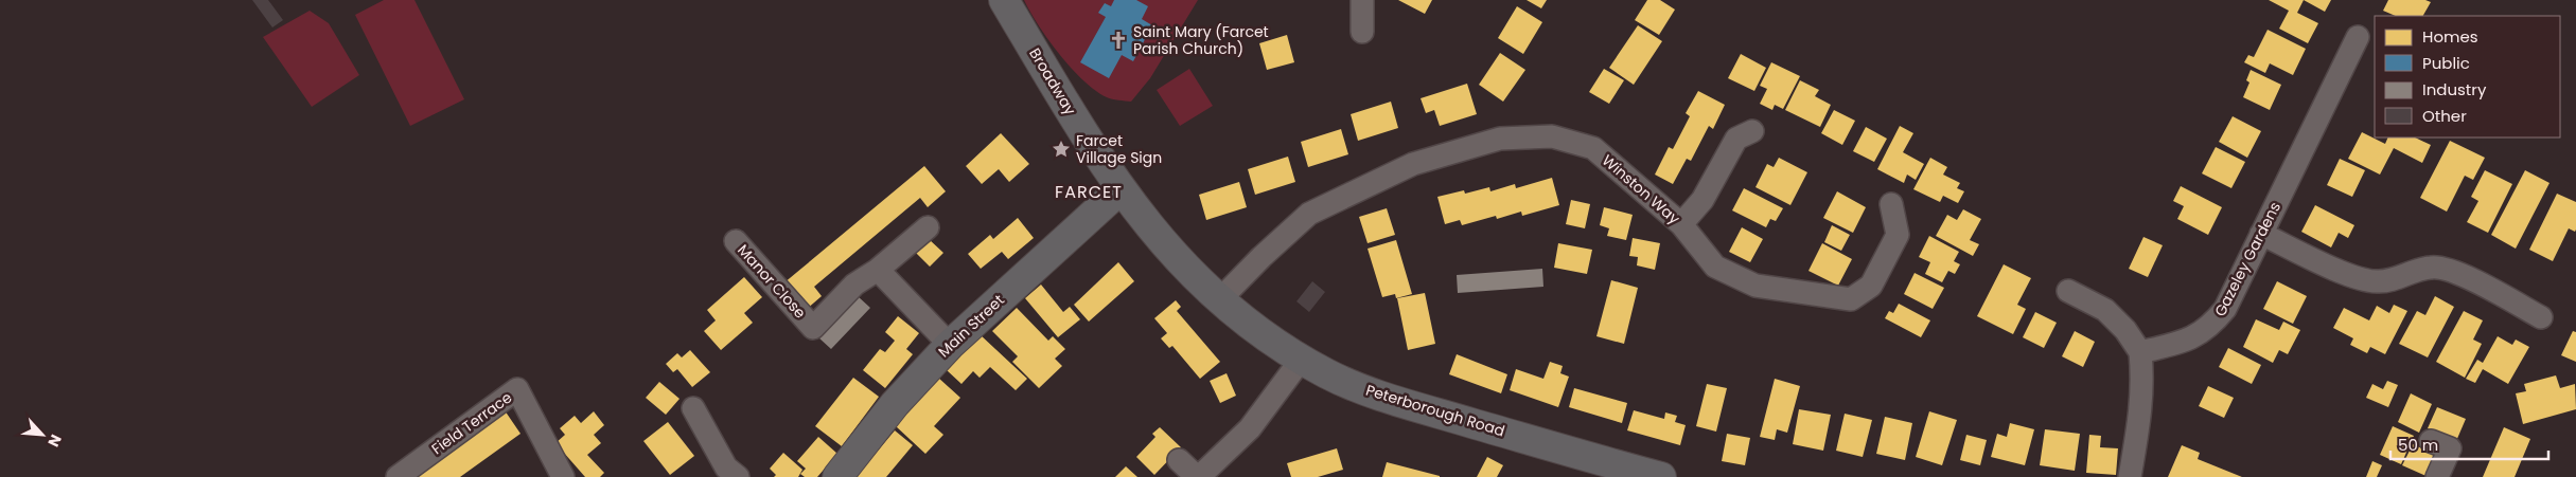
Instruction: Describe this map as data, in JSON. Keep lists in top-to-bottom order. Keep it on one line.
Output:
{"streets":{"main road":["Broadway","Main Street","Peterborough Road"],"street":["Winston Way","Gazeley Gardens","Manor Close","Field Terrace"]},"crossings":[["Broadway","Main Street"],["Broadway","Peterborough Road"],["Winston Way","Peterborough Road"],["Main Street","Peterborough Road"]],"districts":["FARCET"],"places":{"church":["Saint Mary (Farcet Parish Church)"],"place":["Farcet Village Sign"]},"legend":["Homes","Public","Industry","Other"],"scale_bar":"50 m","north":"bottom right"}
